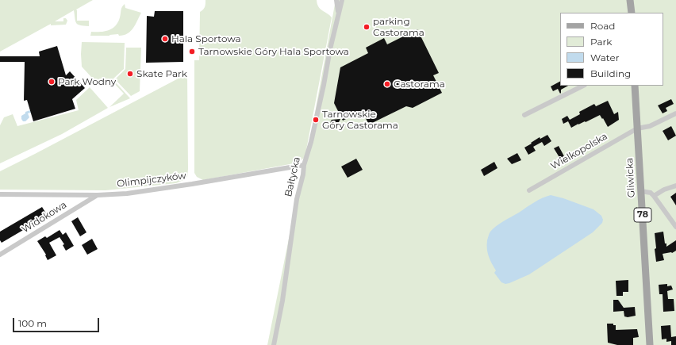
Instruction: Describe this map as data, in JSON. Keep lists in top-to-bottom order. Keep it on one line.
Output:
{"streets":{"main road":["Gliwicka","78"],"street":["Wielkopolska","Bałtycka","Olimpijczyków","Widokowa"]},"crossings":[["Wielkopolska","Gliwicka"],["Bałtycka","Olimpijczyków"],["Olimpijczyków","Widokowa"]],"places":["parking Castorama","Hala Sportowa","Tarnowskie Góry Hala Sportowa","Skate Park","Park Wodny","Castorama","Tarnowskie Góry Castorama"],"legend":["Road","Park","Water","Building"],"scale_bar":"100 m"}
